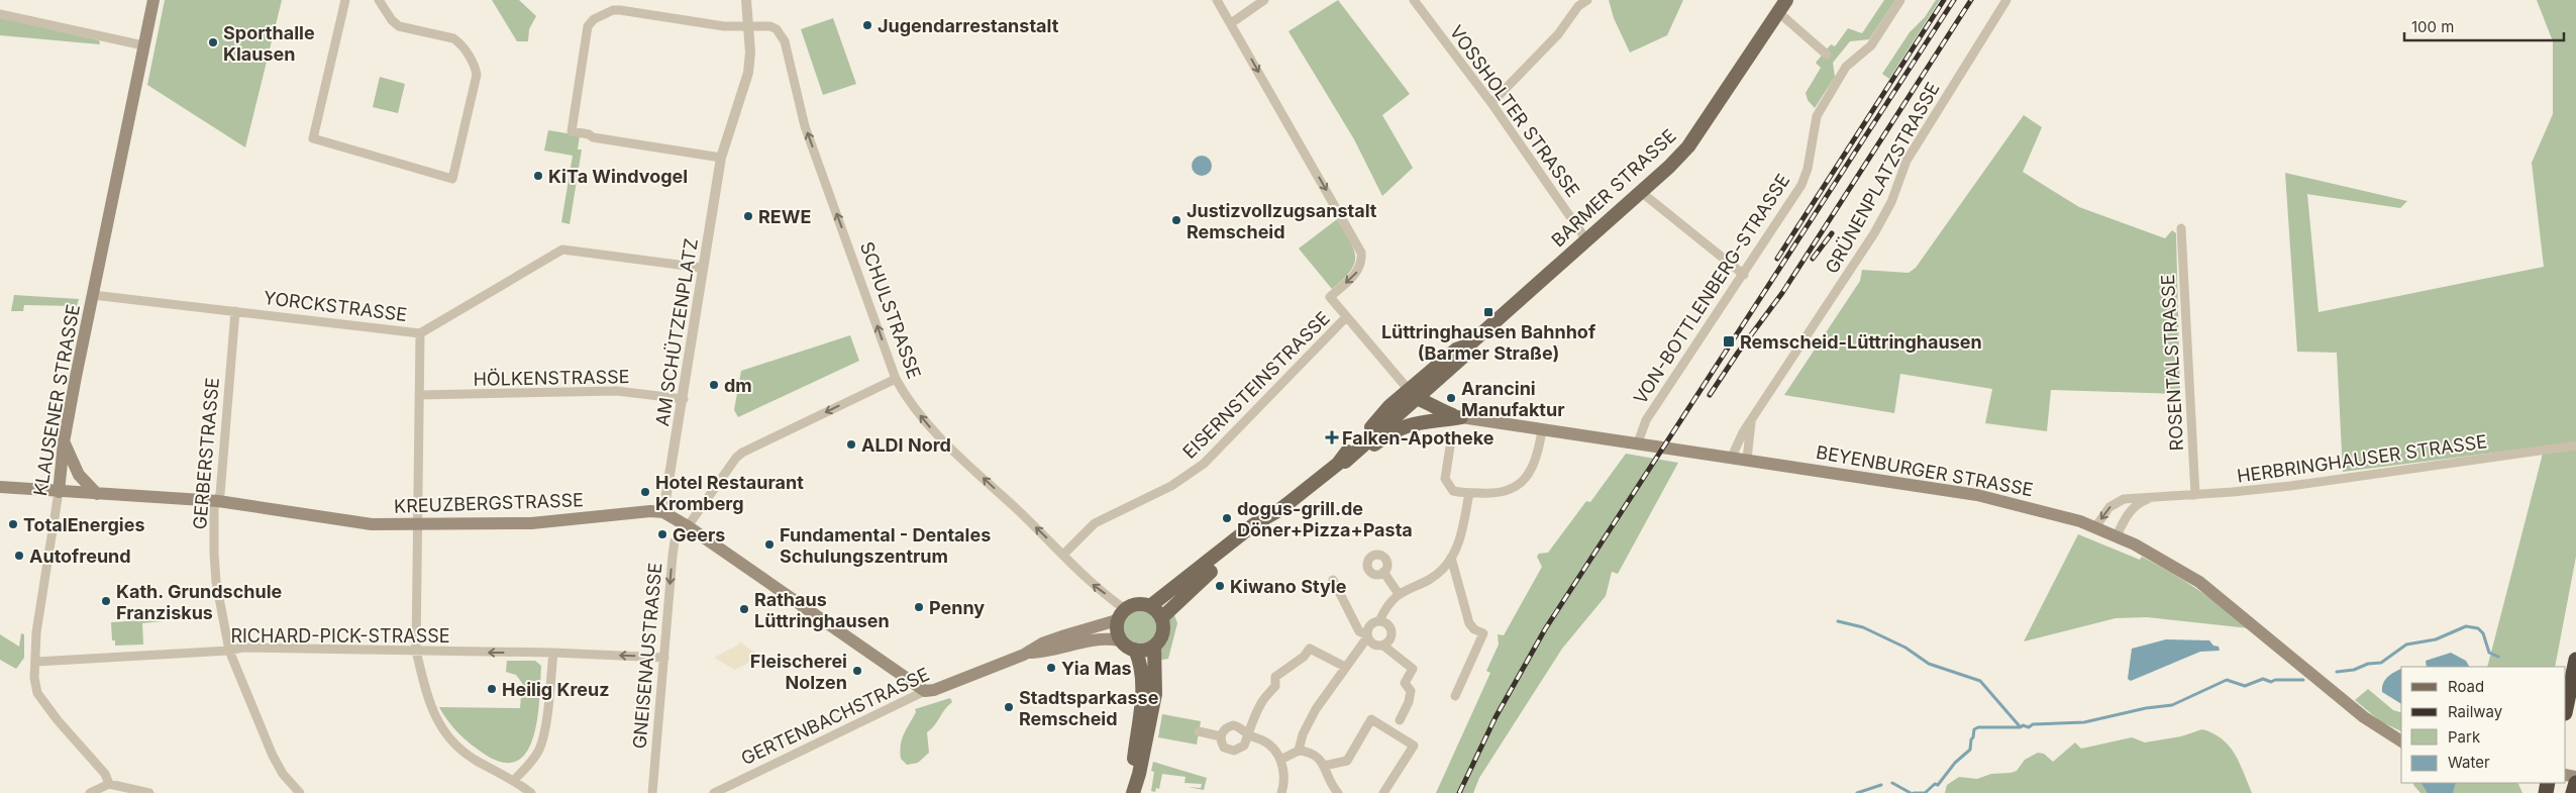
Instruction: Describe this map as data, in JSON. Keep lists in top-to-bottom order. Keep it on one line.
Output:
{"streets":{"main road":["BARMER STRASSE","KLAUSENER STRASSE","BEYENBURGER STRASSE","KREUZBERGSTRASSE","GERTENBACHSTRASSE"],"street":["VOSSHOLTER STRASSE","GRÜNENPLATZSTRASSE","VON-BOTTLENBERG-STRASSE","YORCKSTRASSE","SCHULSTRASSE","AM SCHÜTZENPLATZ","ROSENTALSTRASSE","HÖLKENSTRASSE","EISERNSTEINSTRASSE","GERBERSTRASSE","HERBRINGHAUSER STRASSE","RICHARD-PICK-STRASSE","GNEISENAUSTRASSE"]},"crossings":[["VOSSHOLTER STRASSE","BARMER STRASSE"],["GRÜNENPLATZSTRASSE","BEYENBURGER STRASSE"],["BARMER STRASSE","SCHULSTRASSE"],["BARMER STRASSE","GERTENBACHSTRASSE"],["VON-BOTTLENBERG-STRASSE","BEYENBURGER STRASSE"],["YORCKSTRASSE","AM SCHÜTZENPLATZ"],["YORCKSTRASSE","KLAUSENER STRASSE"],["YORCKSTRASSE","GERBERSTRASSE"],["SCHULSTRASSE","AM SCHÜTZENPLATZ"],["SCHULSTRASSE","EISERNSTEINSTRASSE"],["SCHULSTRASSE","GNEISENAUSTRASSE"],["SCHULSTRASSE","GERTENBACHSTRASSE"],["AM SCHÜTZENPLATZ","HÖLKENSTRASSE"],["AM SCHÜTZENPLATZ","KREUZBERGSTRASSE"],["ROSENTALSTRASSE","HERBRINGHAUSER STRASSE"],["KLAUSENER STRASSE","KREUZBERGSTRASSE"],["KLAUSENER STRASSE","RICHARD-PICK-STRASSE"],["GERBERSTRASSE","KREUZBERGSTRASSE"],["GERBERSTRASSE","RICHARD-PICK-STRASSE"],["HERBRINGHAUSER STRASSE","BEYENBURGER STRASSE"],["KREUZBERGSTRASSE","GNEISENAUSTRASSE"],["KREUZBERGSTRASSE","GERTENBACHSTRASSE"],["RICHARD-PICK-STRASSE","GNEISENAUSTRASSE"]],"one_way":["SCHULSTRASSE","RICHARD-PICK-STRASSE","GNEISENAUSTRASSE"],"places":{"other":["Jugendarrestanstalt","Sporthalle Klausen","KiTa Windvogel","REWE","Justizvollzugsanstalt Remscheid","dm","Arancini Manufaktur","ALDI Nord","Hotel Restaurant Kromberg","dogus-grill.de Döner+Pizza+Pasta","TotalEnergies","Geers","Fundamental - Dentales Schulungszentrum","Autofreund","Kiwano Style","Kath. Grundschule Franziskus","Penny","Rathaus Lüttringhausen","Yia Mas","Fleischerei Nolzen","Heilig Kreuz","Stadtsparkasse Remscheid"],"transit":["Lüttringhausen Bahnhof (Barmer Straße)","Remscheid-Lüttringhausen"],"health":["Falken-Apotheke"]},"legend":["Road","Railway","Park","Water"],"scale_bar":"100 m"}
